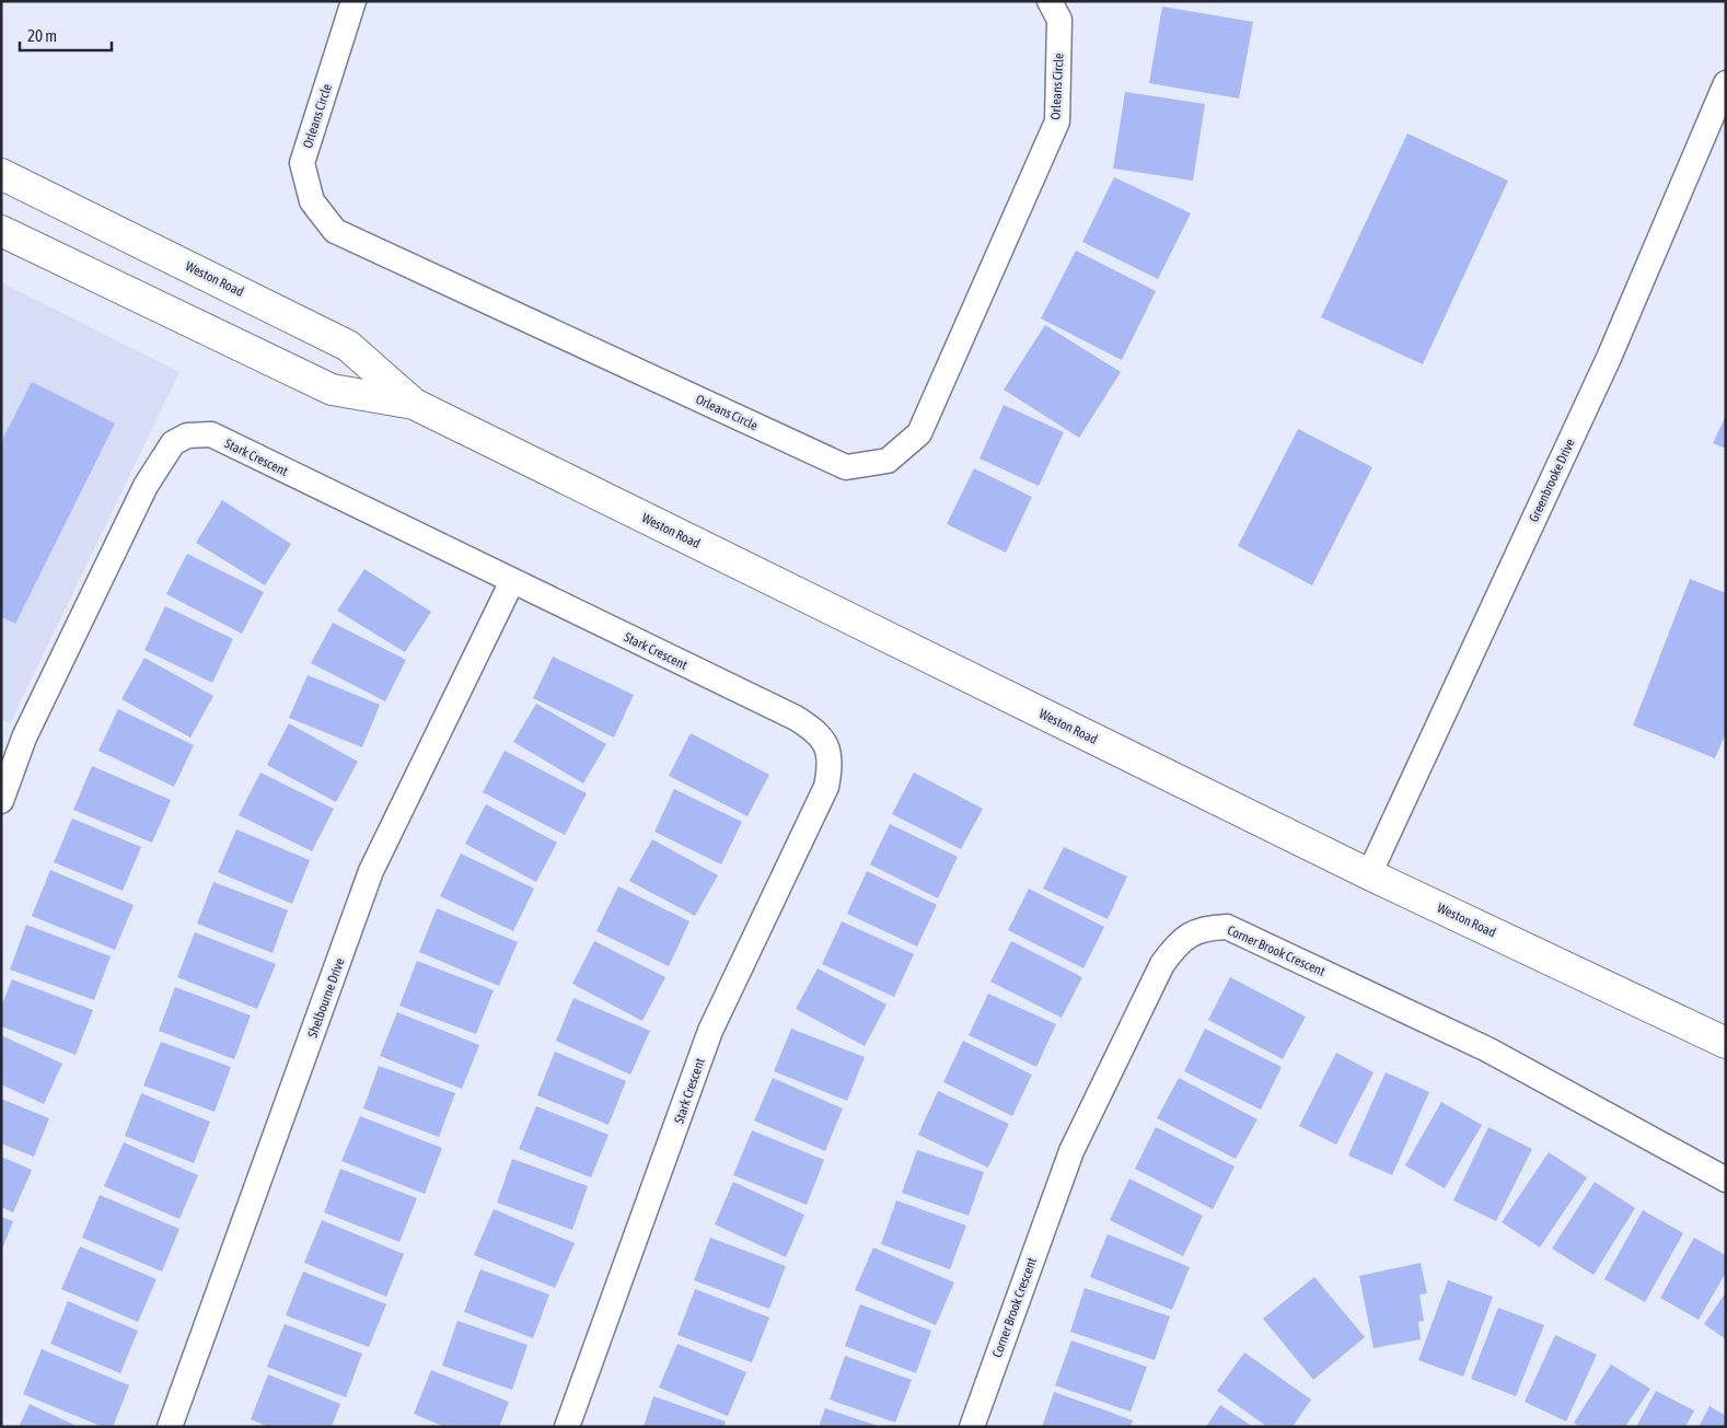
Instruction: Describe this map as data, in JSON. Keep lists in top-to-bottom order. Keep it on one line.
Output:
{"streets":{"main road":["Weston Road"],"street":["Orleans Circle","Stark Crescent","Greenbrooke Drive","Corner Brook Crescent","Shelbourne Drive"]},"crossings":[["Weston Road","Greenbrooke Drive"],["Stark Crescent","Shelbourne Drive"]],"scale_bar":"20 m"}
